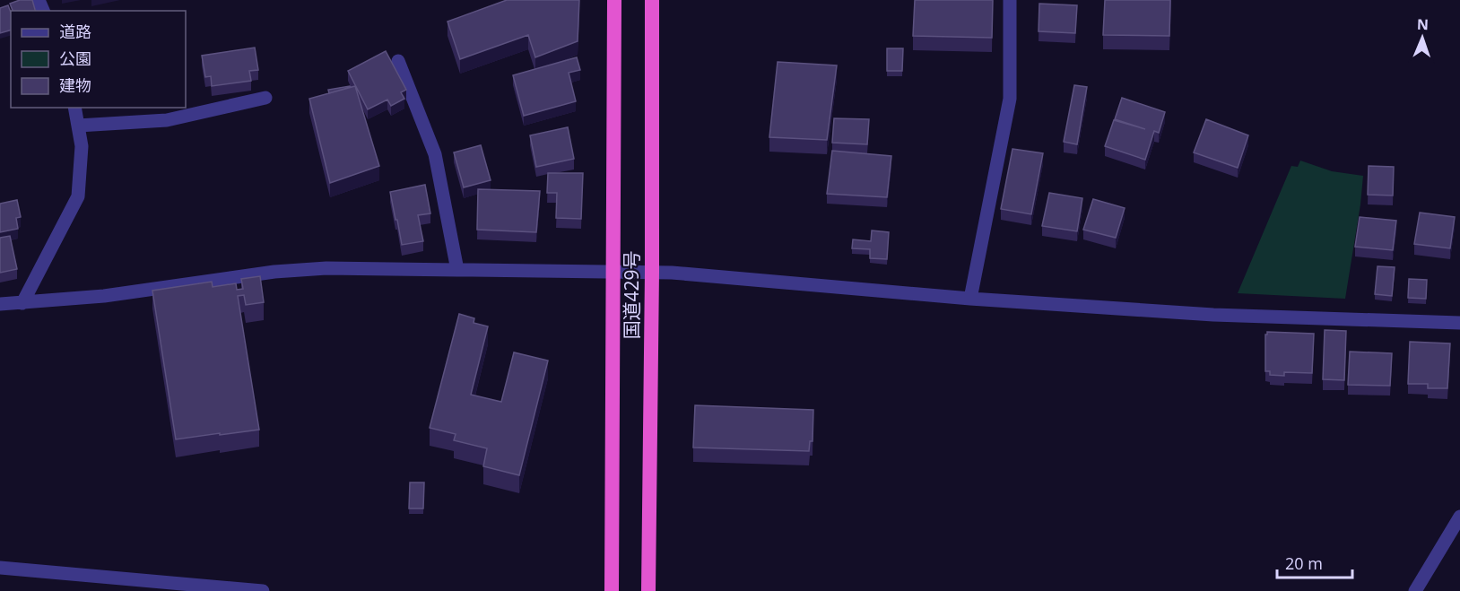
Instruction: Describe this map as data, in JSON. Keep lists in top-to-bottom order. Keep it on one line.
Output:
{"streets":{"highway":["国道429号"]},"legend":["道路","公園","建物"],"scale_bar":"20 m","north":"top"}
